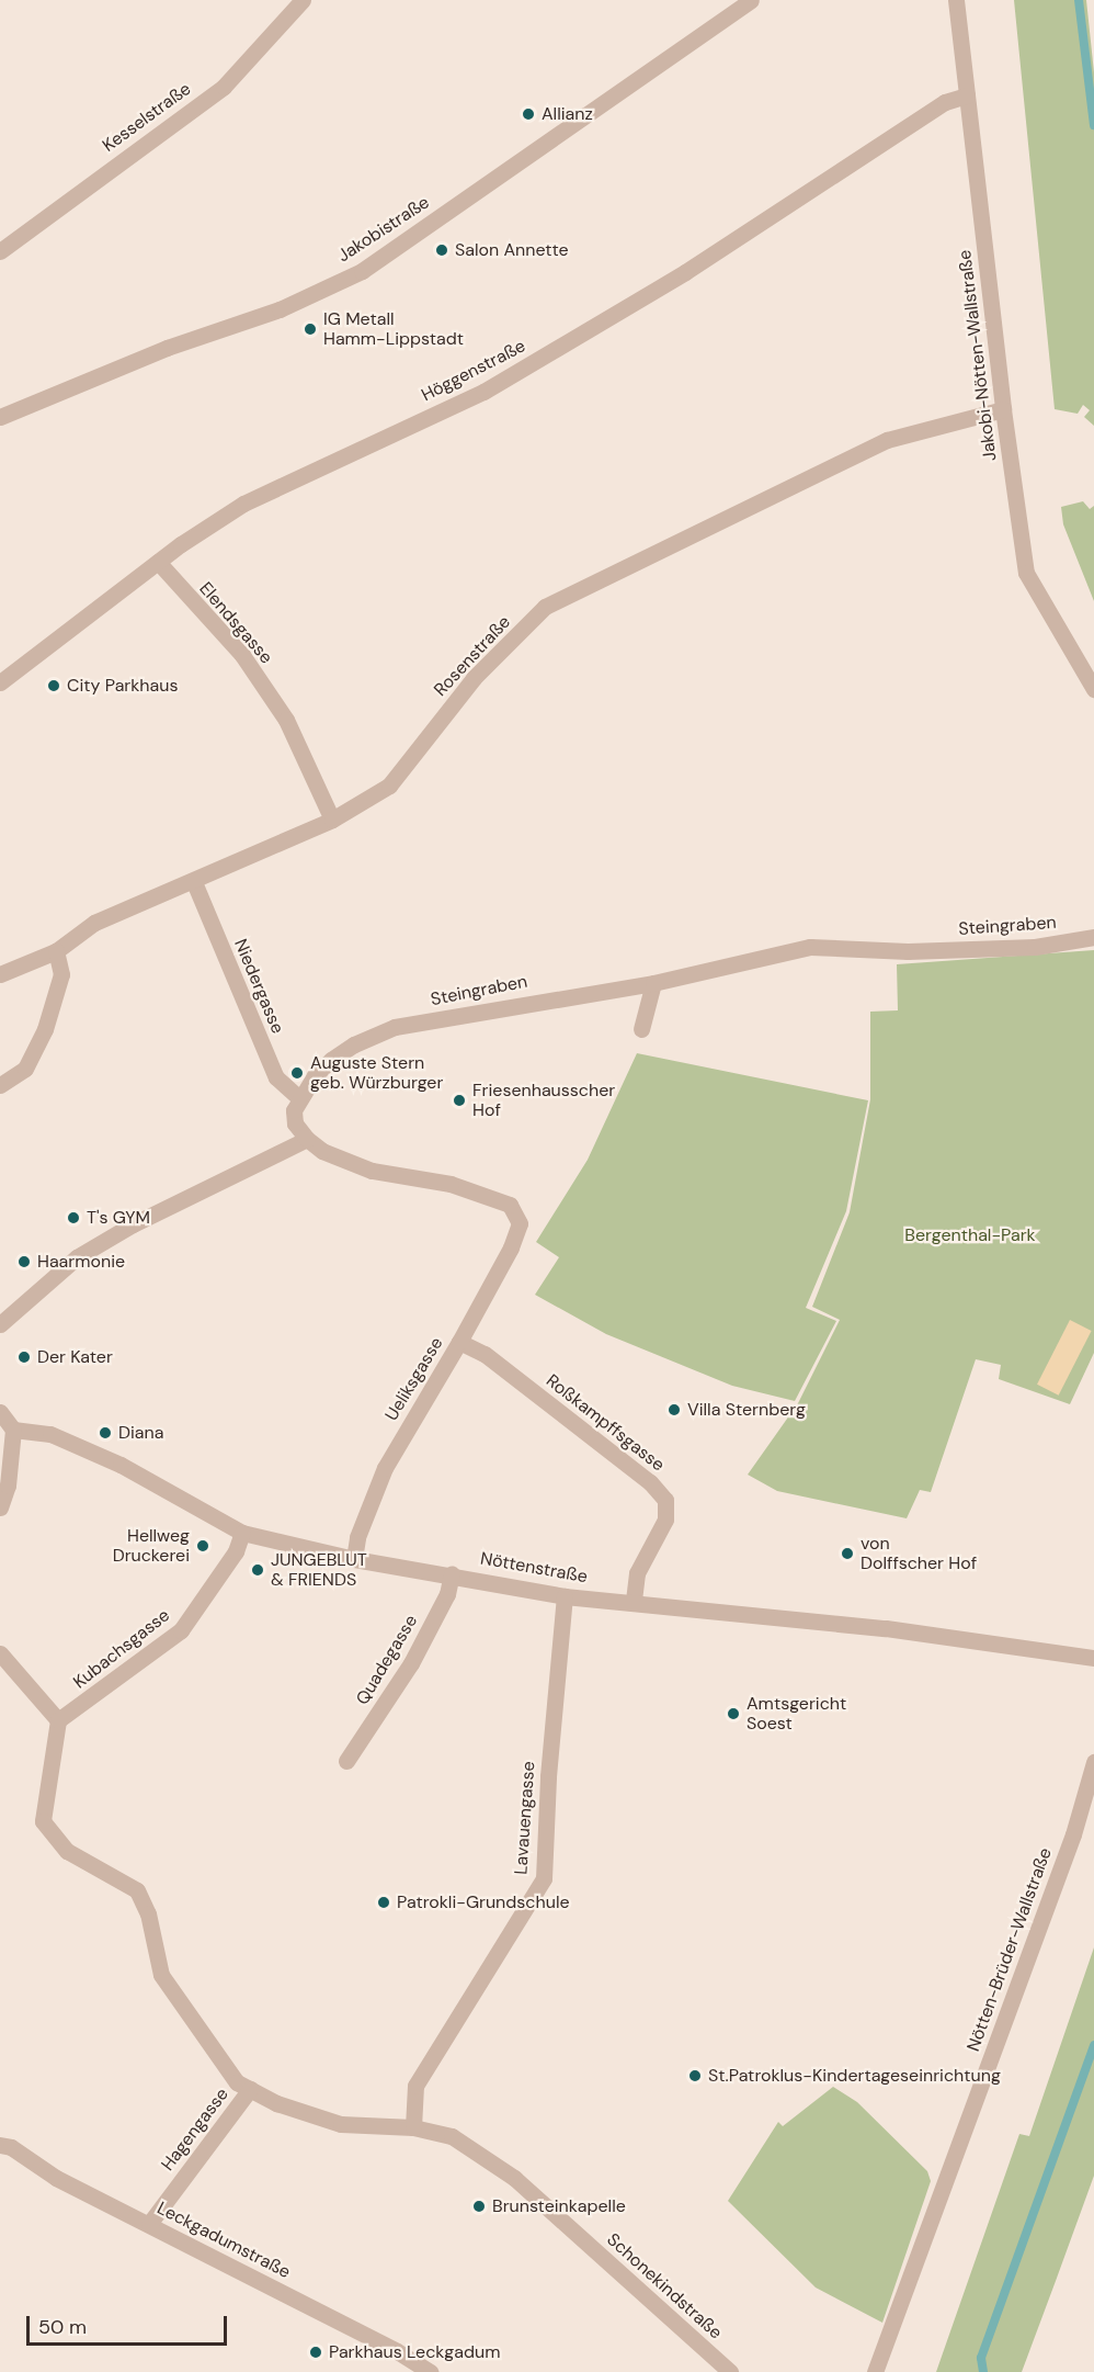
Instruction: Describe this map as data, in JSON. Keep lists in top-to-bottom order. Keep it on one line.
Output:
{"streets":{"street":["Kesselstraße","Jakobistraße","Jakobi-Nötten-Wallstraße","Höggenstraße","Elendsgasse","Rosenstraße","Steingraben","Niedergasse","Ueliksgasse","Roßkampffsgasse","Nöttenstraße","Kubachsgasse","Quadegasse","Lavauengasse","Nötten-Brüder-Wallstraße","Hagengasse","Leckgadumstraße","Schonekindstraße"]},"crossings":[["Jakobi-Nötten-Wallstraße","Höggenstraße"],["Jakobi-Nötten-Wallstraße","Rosenstraße"],["Höggenstraße","Elendsgasse"],["Elendsgasse","Rosenstraße"],["Rosenstraße","Niedergasse"],["Steingraben","Niedergasse"],["Ueliksgasse","Roßkampffsgasse"],["Ueliksgasse","Nöttenstraße"],["Roßkampffsgasse","Nöttenstraße"],["Nöttenstraße","Kubachsgasse"],["Nöttenstraße","Quadegasse"],["Nöttenstraße","Lavauengasse"],["Kubachsgasse","Schonekindstraße"],["Lavauengasse","Schonekindstraße"],["Hagengasse","Leckgadumstraße"],["Hagengasse","Schonekindstraße"]],"parks":["Bergenthal-Park"],"places":["Allianz","Salon Annette","IG Metall Hamm-Lippstadt","City Parkhaus","Auguste Stern geb. Würzburger","Friesenhausscher Hof","T's GYM","Haarmonie","Der Kater","Villa Sternberg","Diana","Hellweg Druckerei","von Dolffscher Hof","JUNGEBLUT & FRIENDS","Amtsgericht Soest","Patrokli-Grundschule","St.Patroklus-Kindertageseinrichtung","Brunsteinkapelle","Parkhaus Leckgadum"],"scale_bar":"50 m"}
